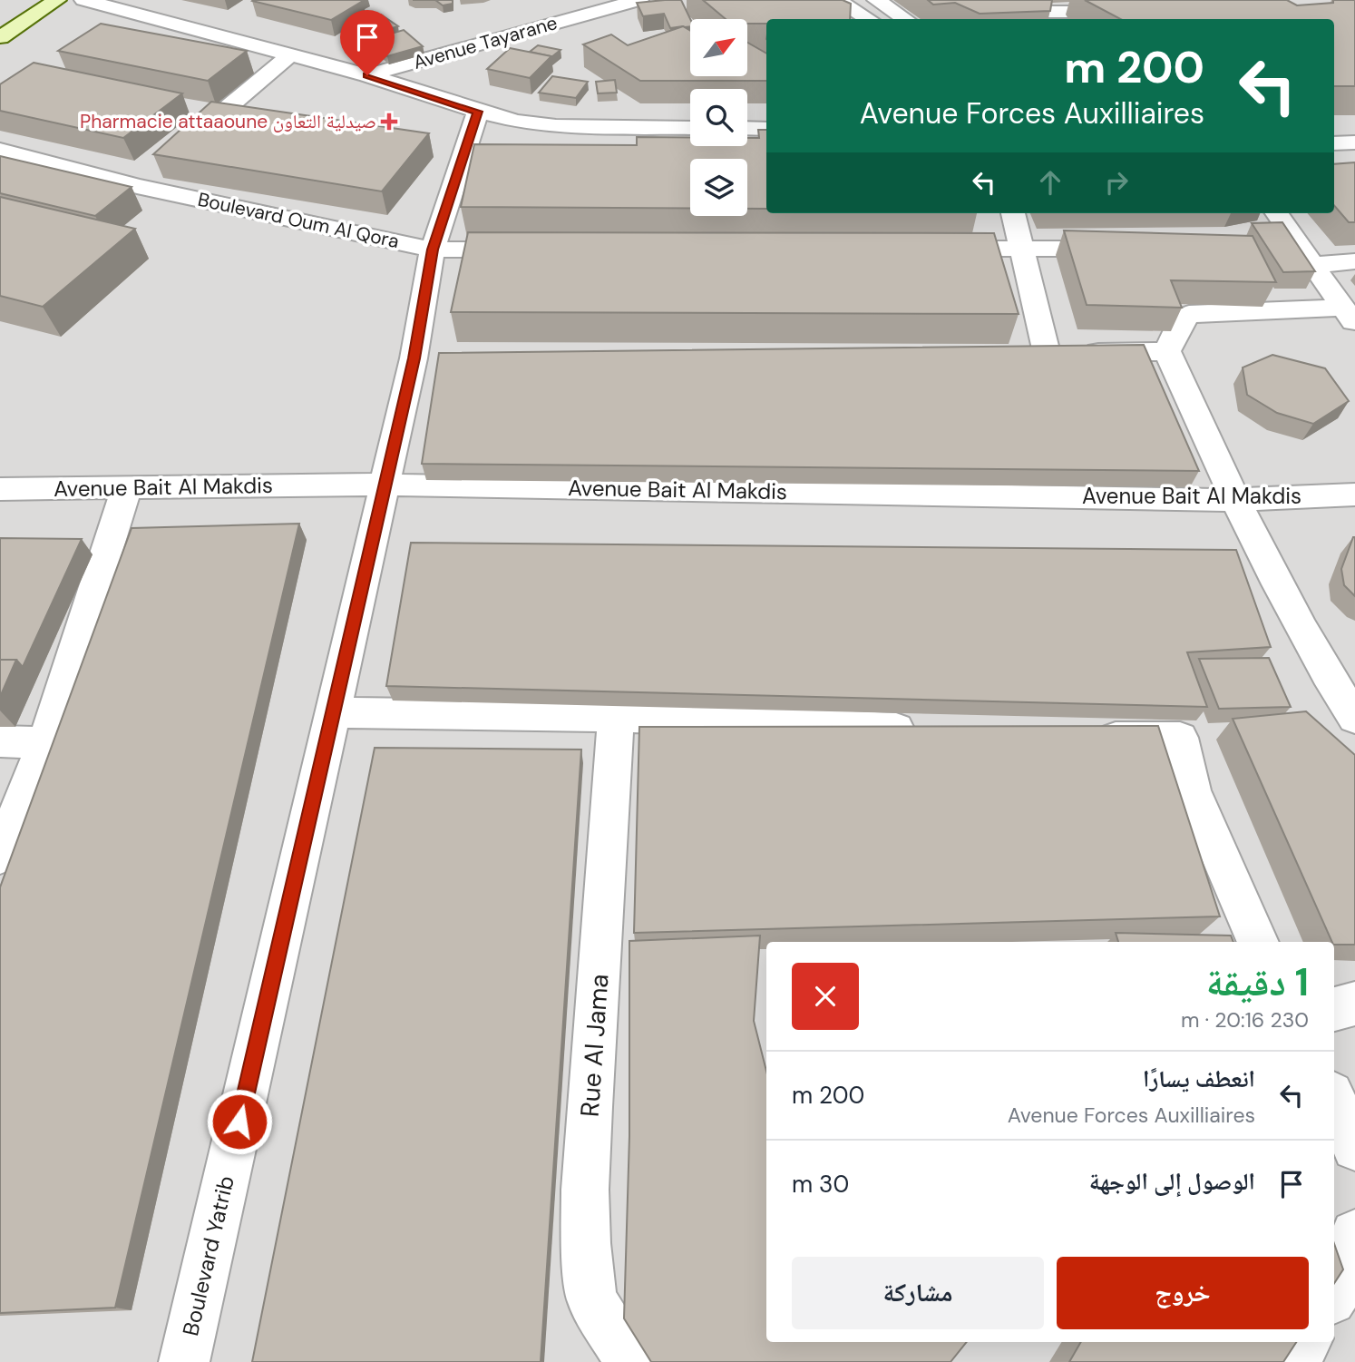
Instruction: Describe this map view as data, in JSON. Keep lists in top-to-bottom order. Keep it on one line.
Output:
{"streets":{"street":["Avenue Tayarane","Boulevard Oum Al Qora","Avenue Bait Al Makdis","Rue Al Jama","Boulevard Yatrib"]},"crossings":[["Boulevard Oum Al Qora","Boulevard Yatrib"],["Avenue Bait Al Makdis","Boulevard Yatrib"]],"places":{"health":["Pharmacie attaaoune صيدلية التعاون"]},"north":"top right","page":{"turn":["200 m","Avenue Forces Auxilliaires"],"heading":["1 دقيقة","230 m · 20:16"],"list":[{"name":"انعطف يسارًا","note":"Avenue Forces Auxilliaires","value":"200 m"},{"name":"الوصول إلى الوجهة","value":"30 m"}],"buttons":["خروج","مشاركة"]}}
